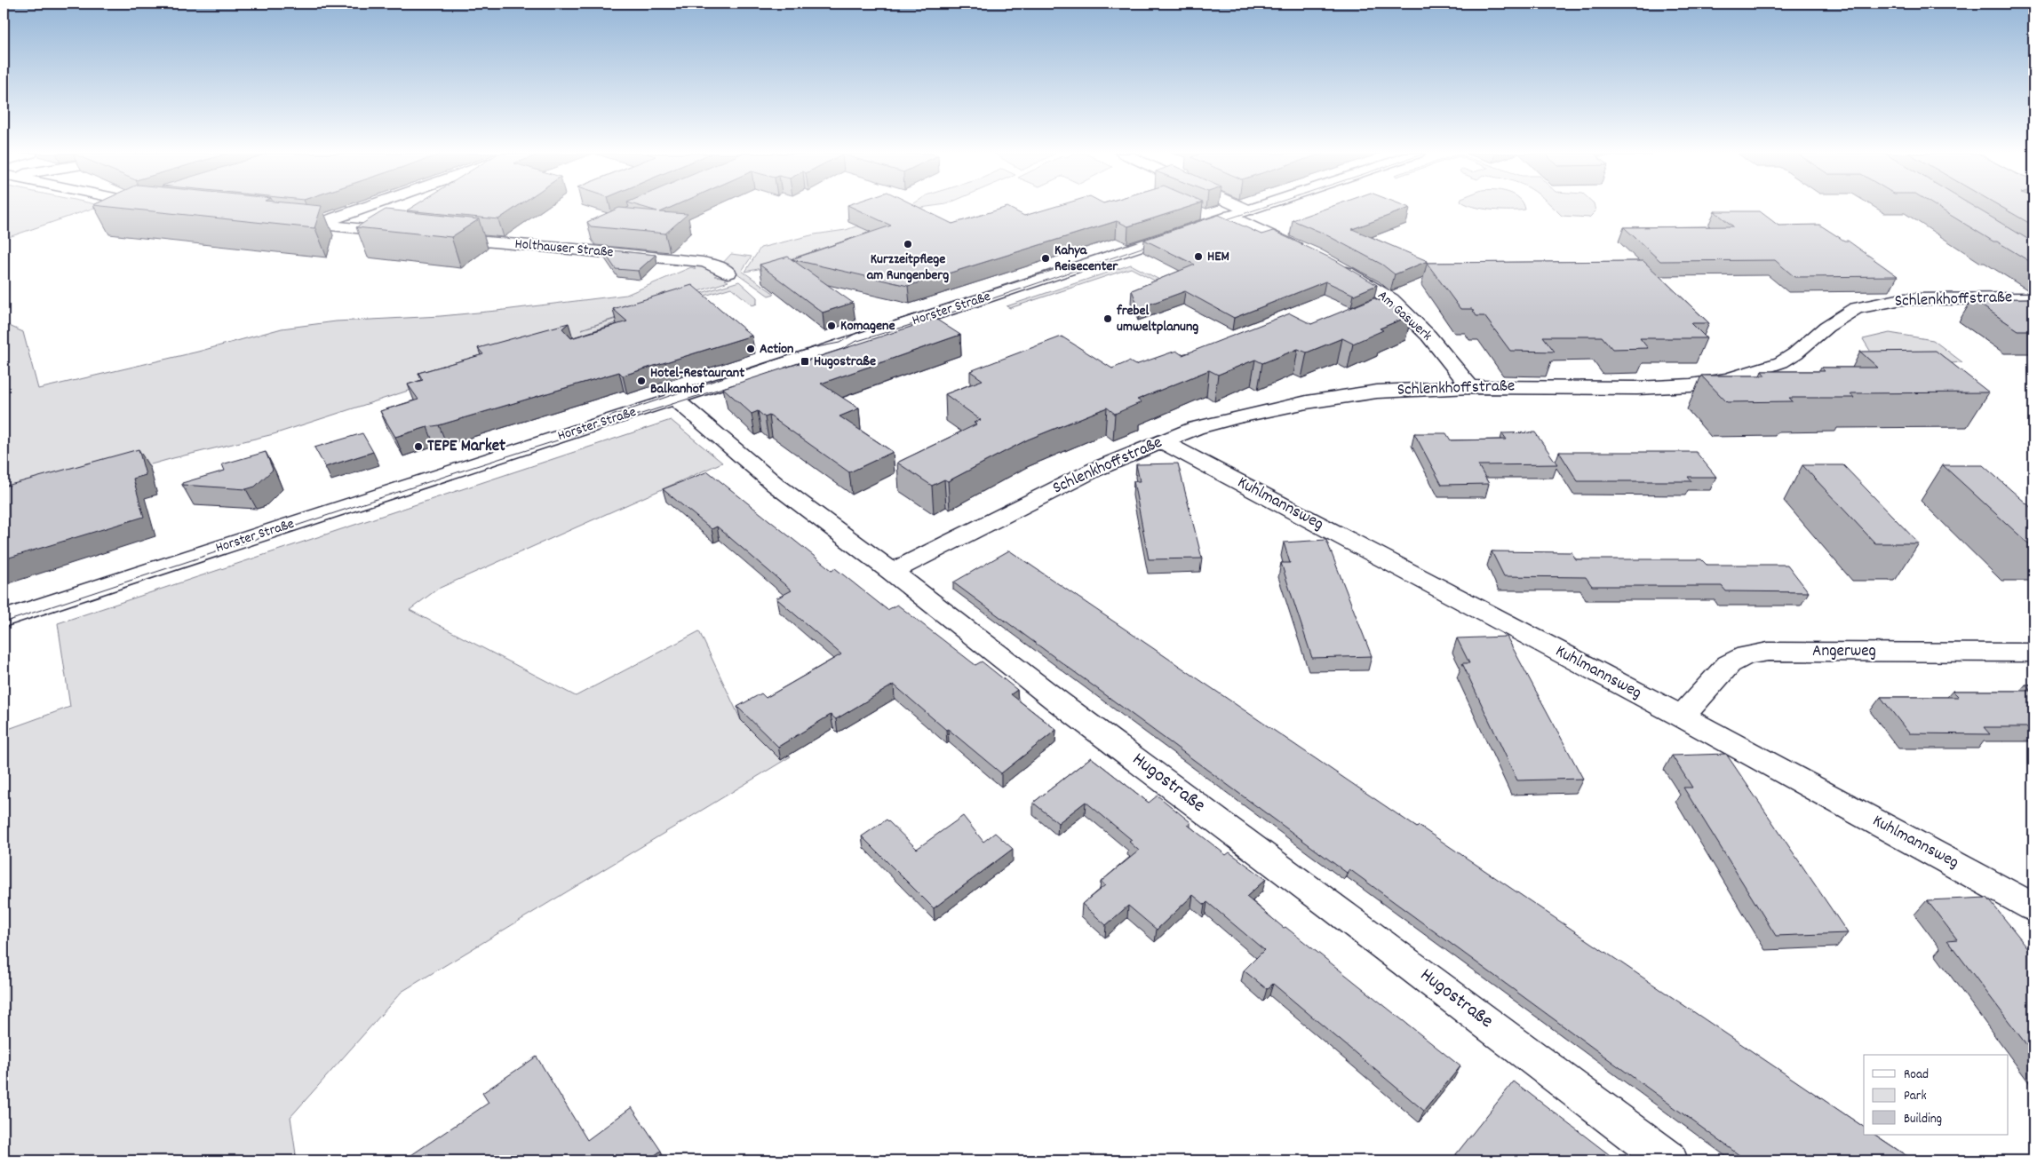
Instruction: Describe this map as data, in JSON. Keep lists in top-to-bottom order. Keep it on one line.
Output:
{"streets":{"street":["Holthauser Straße","Schlenkhoffstraße","Horster Straße","Am Gaswerk","Kuhlmannsweg","Angerweg","Hugostraße"]},"crossings":[["Schlenkhoffstraße","Am Gaswerk"],["Schlenkhoffstraße","Kuhlmannsweg"],["Schlenkhoffstraße","Hugostraße"],["Horster Straße","Hugostraße"],["Kuhlmannsweg","Angerweg"]],"places":{"other":["Kurzzeitpflege am Rungenberg","HEM","Kahya Reisecenter","frebel umweltplanung","Komagene","Action","Hotel-Restaurant Balkanhof","TEPE Market"],"transit":["Hugostraße"]},"legend":["Road","Park","Building"]}
